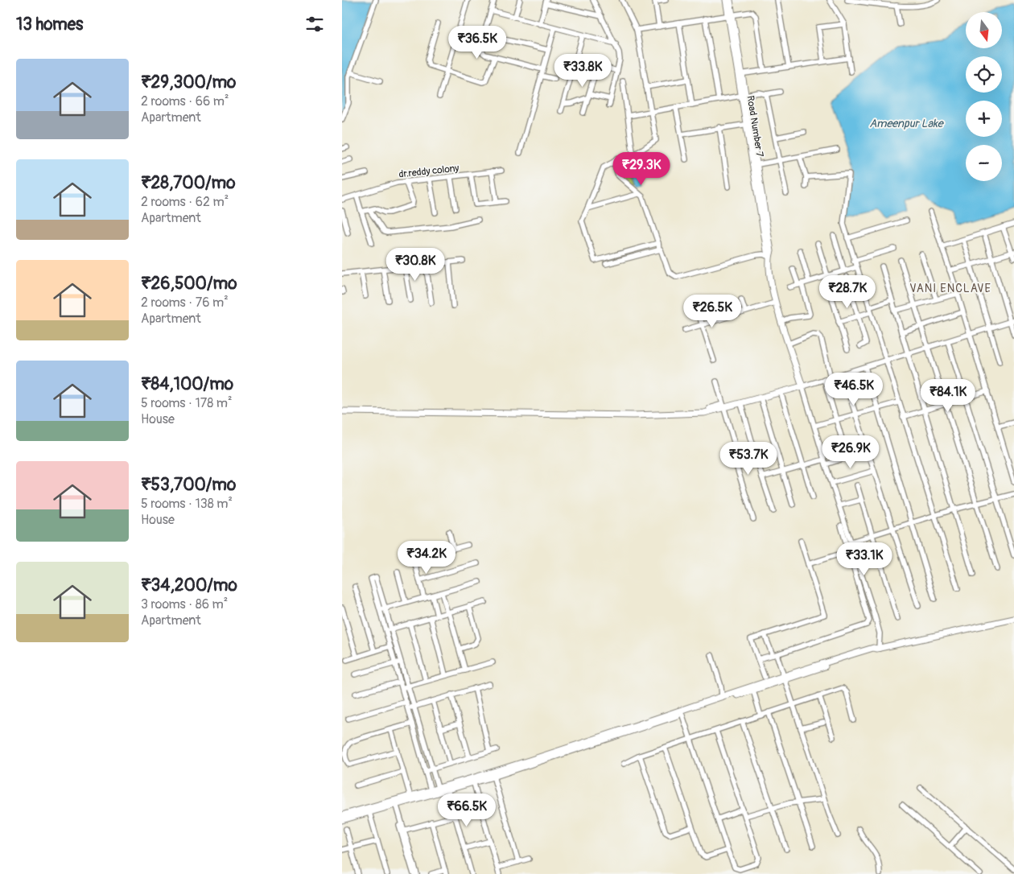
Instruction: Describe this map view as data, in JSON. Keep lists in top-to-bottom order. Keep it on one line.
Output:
{"streets":{"street":["Road Number 7","dr.reddy colony"]},"districts":["VANI ENCLAVE"],"water":["Ameenpur Lake"],"north":"bottom","page":{"heading":"13 homes","map_buttons":["+","−"],"price":["₹36.5K","₹33.8K","₹29.3K","₹30.8K","₹28.7K","₹26.5K","₹46.5K","₹84.1K","₹26.9K","₹53.7K","₹34.2K","₹33.1K","₹66.5K"],"list":[{"name":"₹29,300/mo","note":"2 rooms · 66 m² · Apartment"},{"name":"₹28,700/mo","note":"2 rooms · 62 m² · Apartment"},{"name":"₹26,500/mo","note":"2 rooms · 76 m² · Apartment"},{"name":"₹84,100/mo","note":"5 rooms · 178 m² · House"},{"name":"₹53,700/mo","note":"5 rooms · 138 m² · House"},{"name":"₹34,200/mo","note":"3 rooms · 86 m² · Apartment"}]}}
